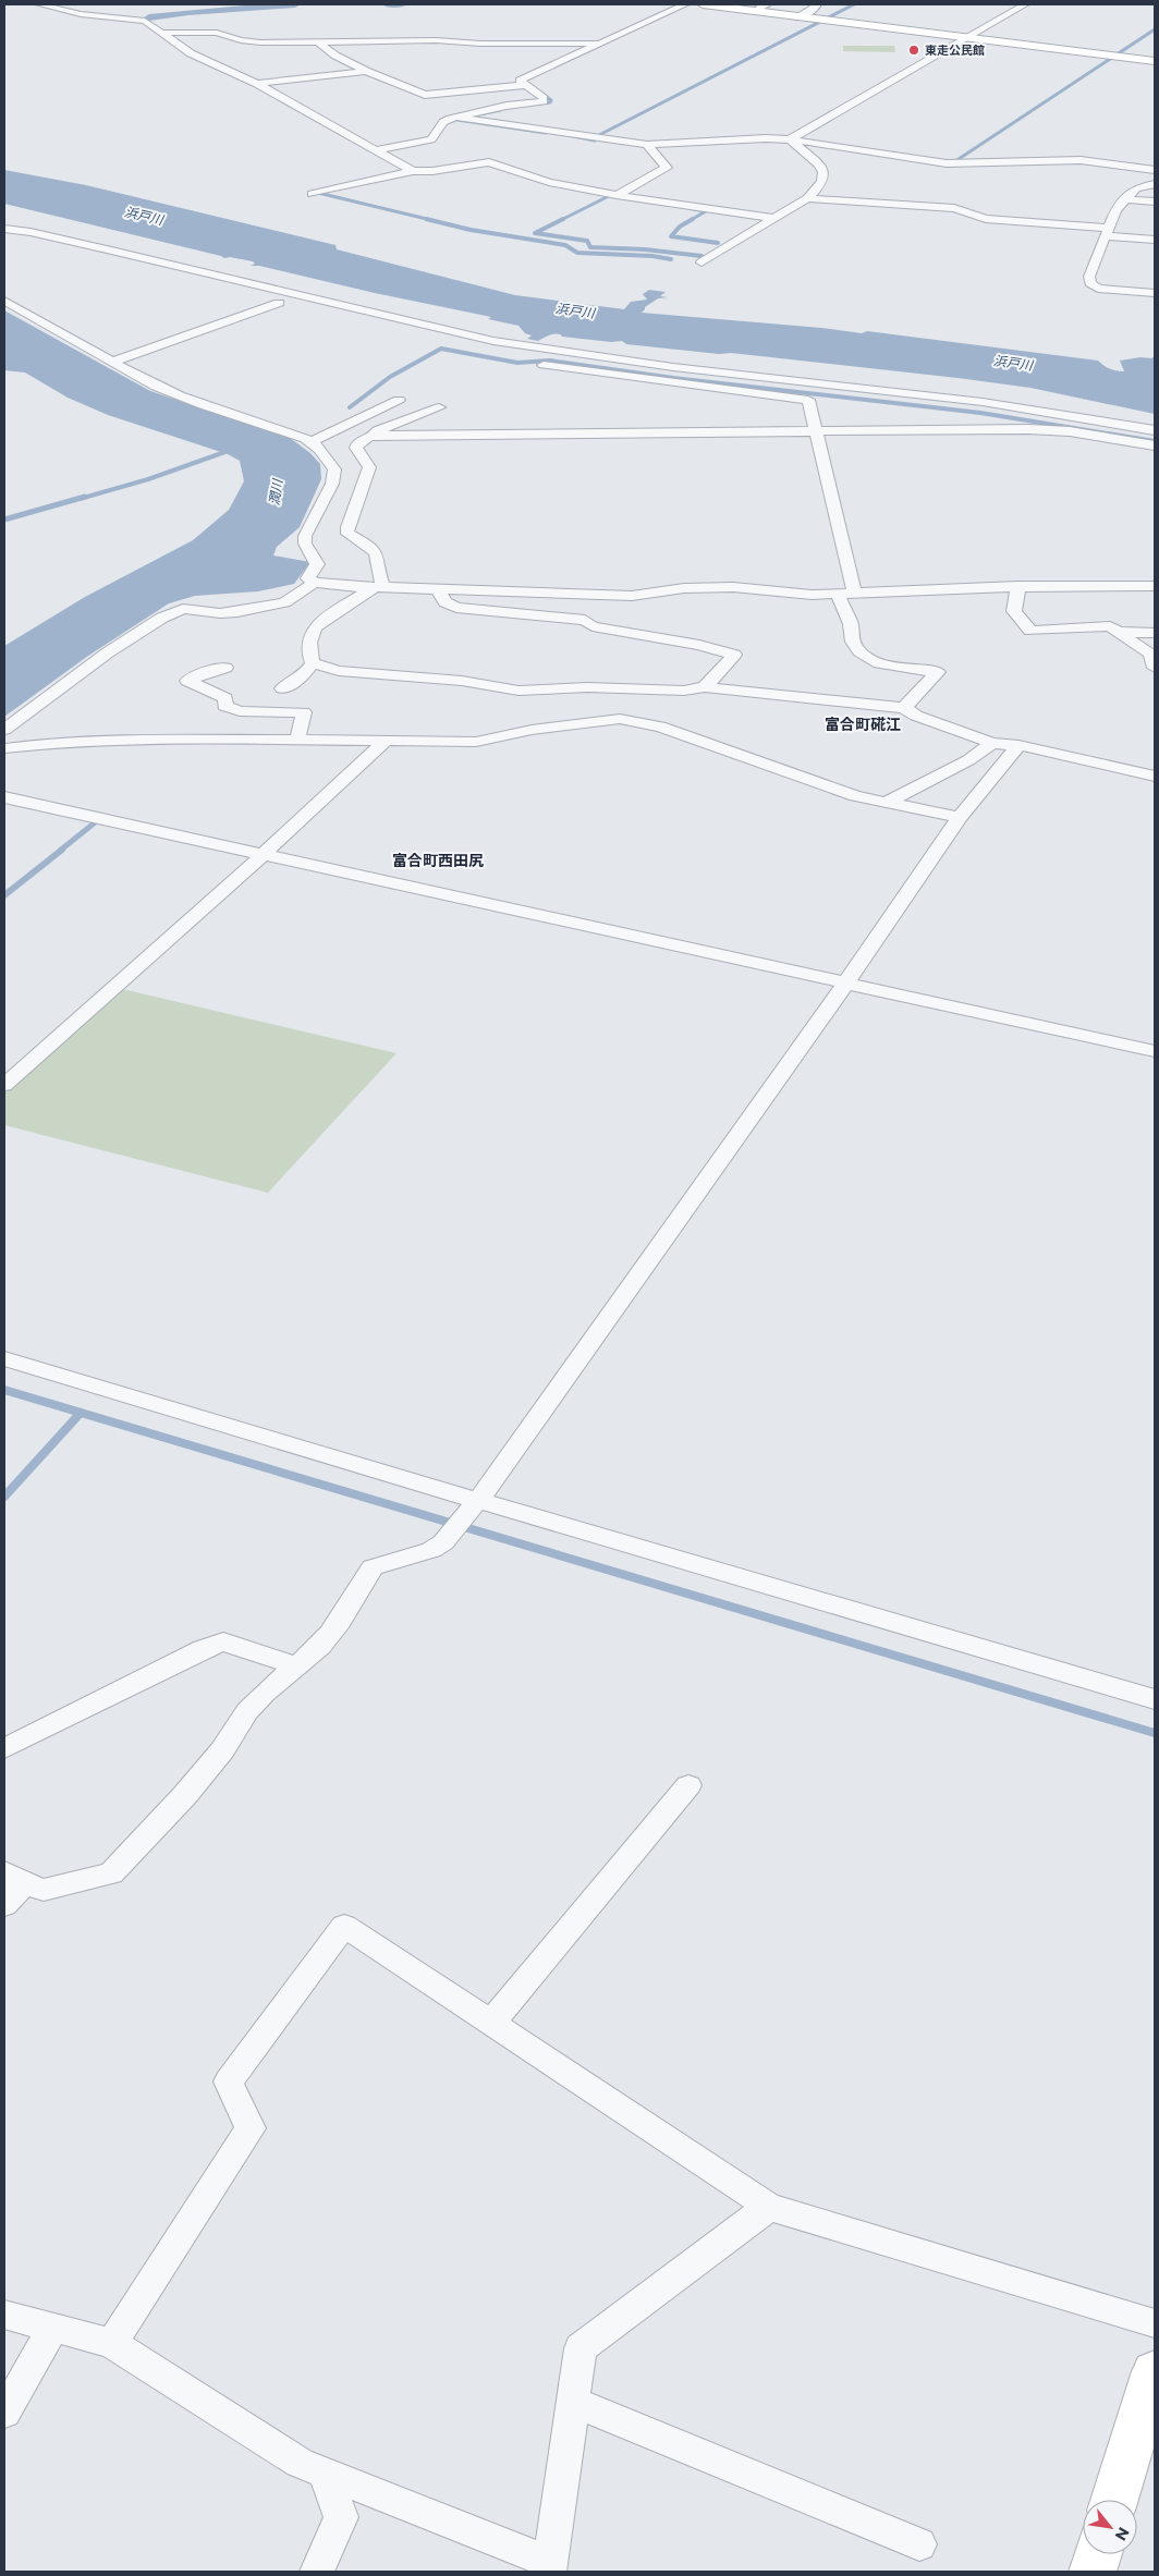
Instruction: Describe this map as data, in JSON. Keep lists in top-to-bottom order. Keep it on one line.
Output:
{"districts":["富合町硴江","富合町西田尻"],"water":["浜戸川","潤川"],"places":["東走公民館"],"north":"bottom right"}
